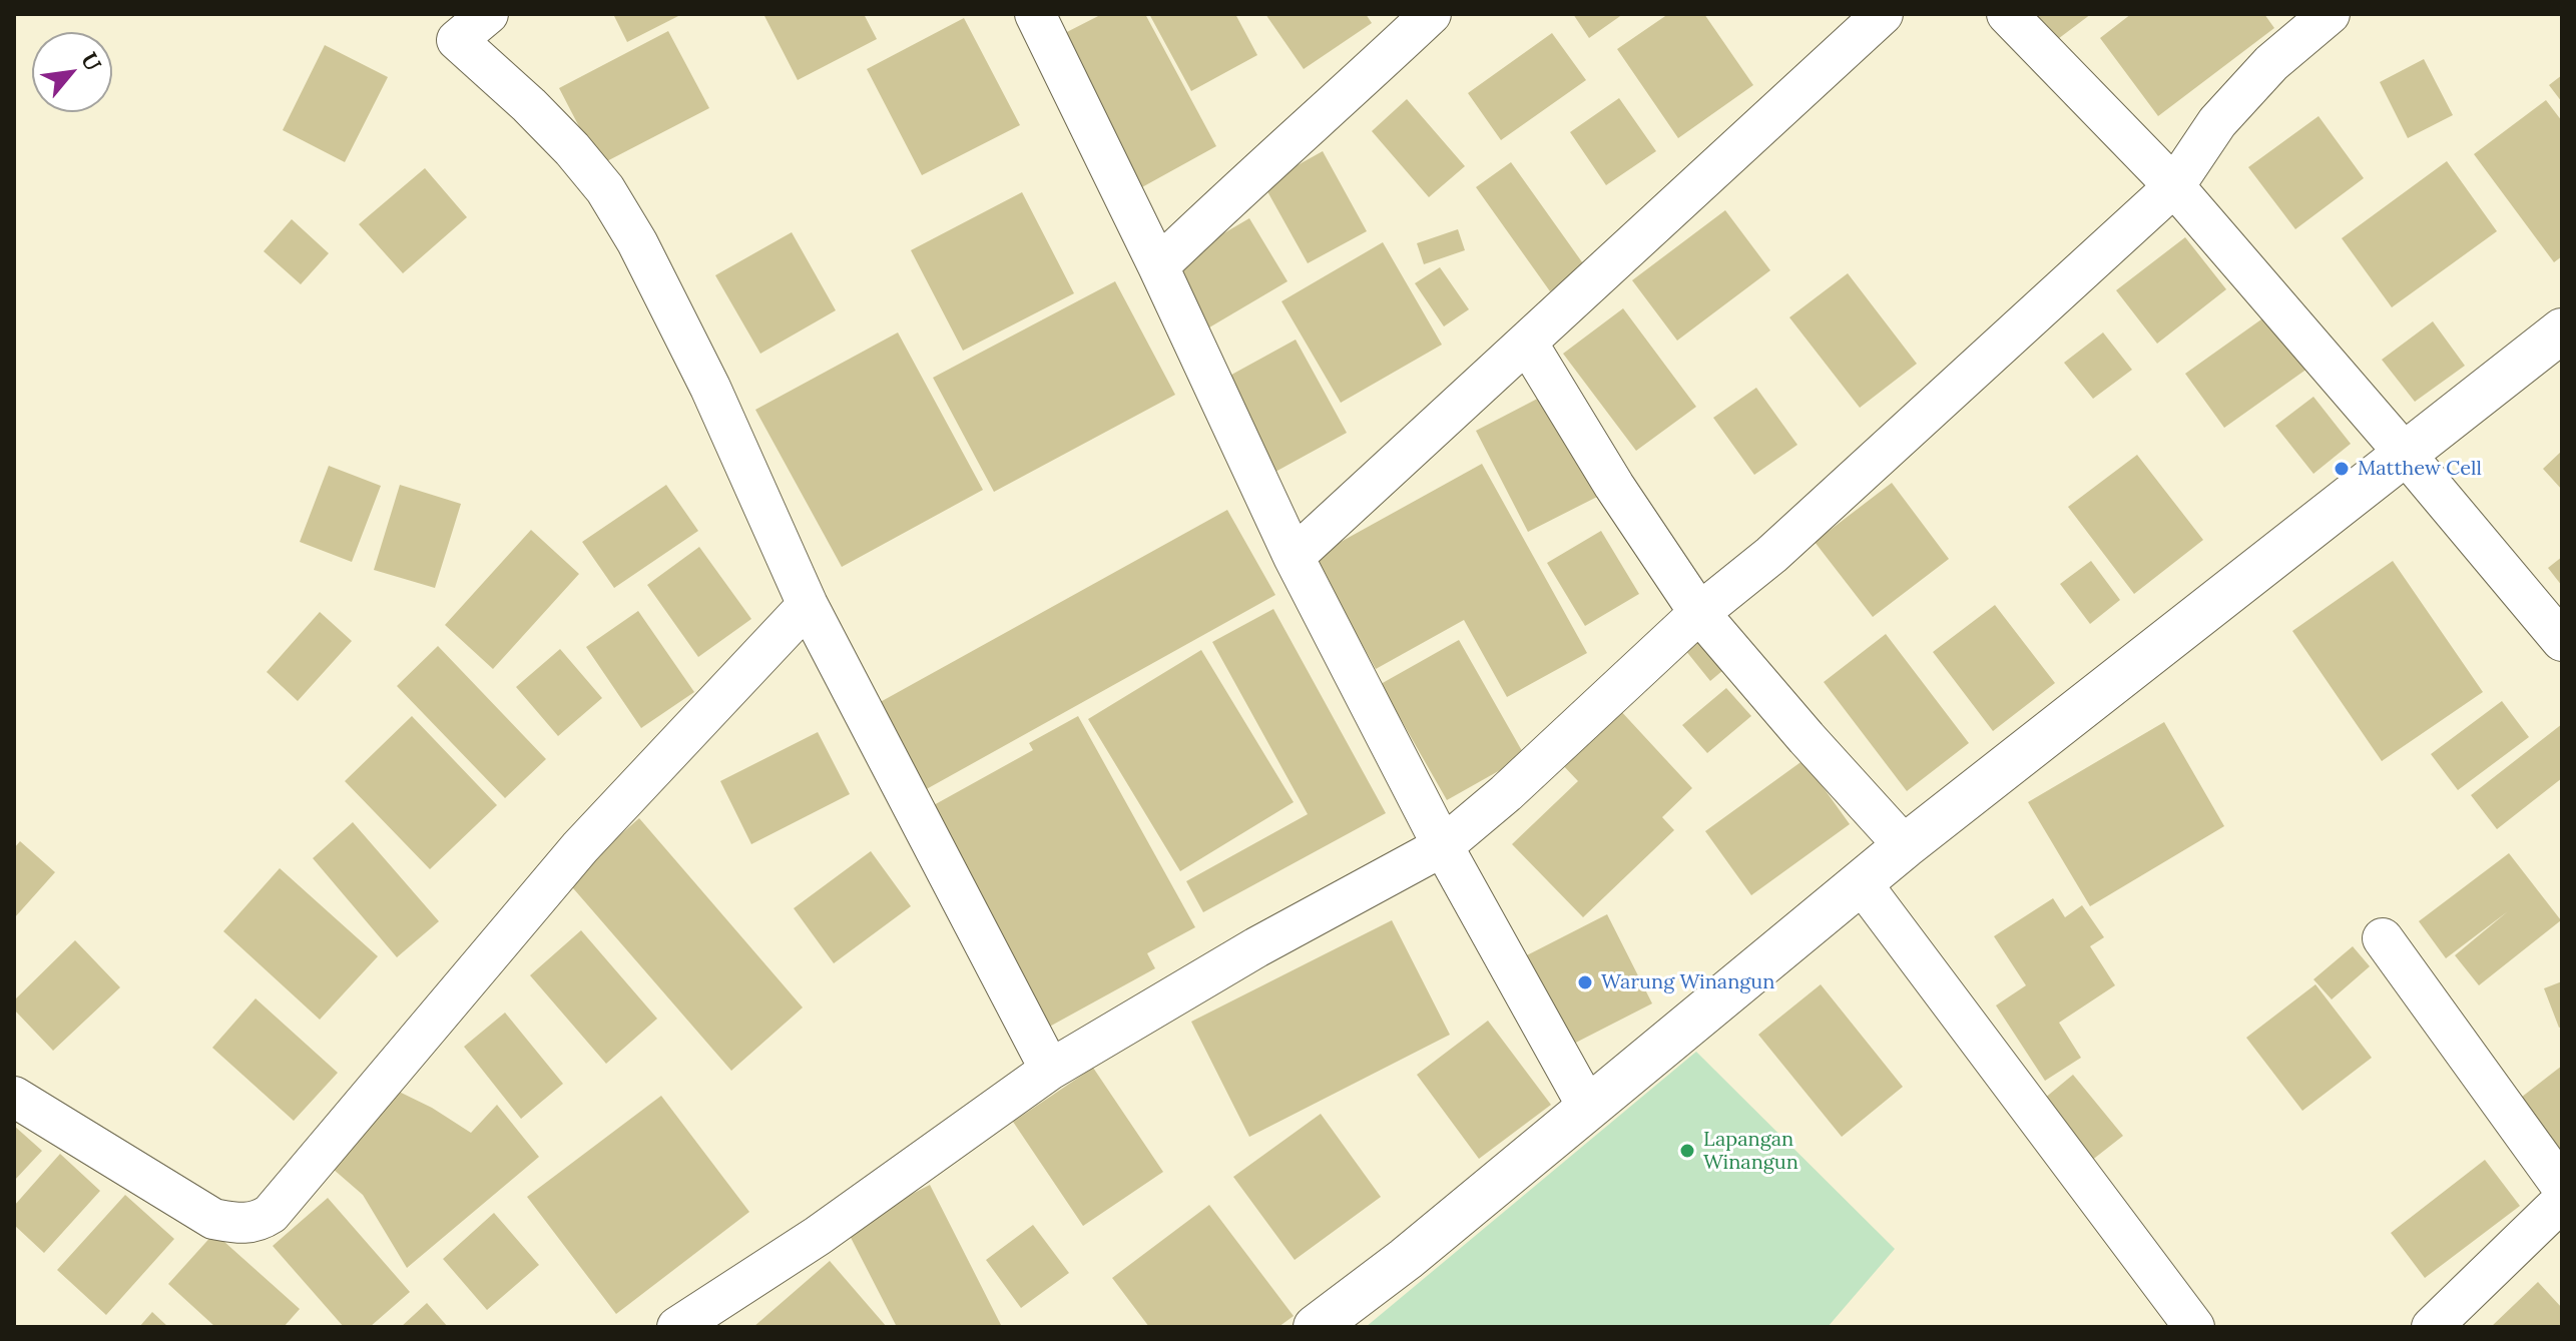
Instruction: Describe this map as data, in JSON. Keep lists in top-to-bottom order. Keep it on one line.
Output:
{"places":["Matthew Cell","Warung Winangun","Lapangan Winangun"],"north":"top right"}
